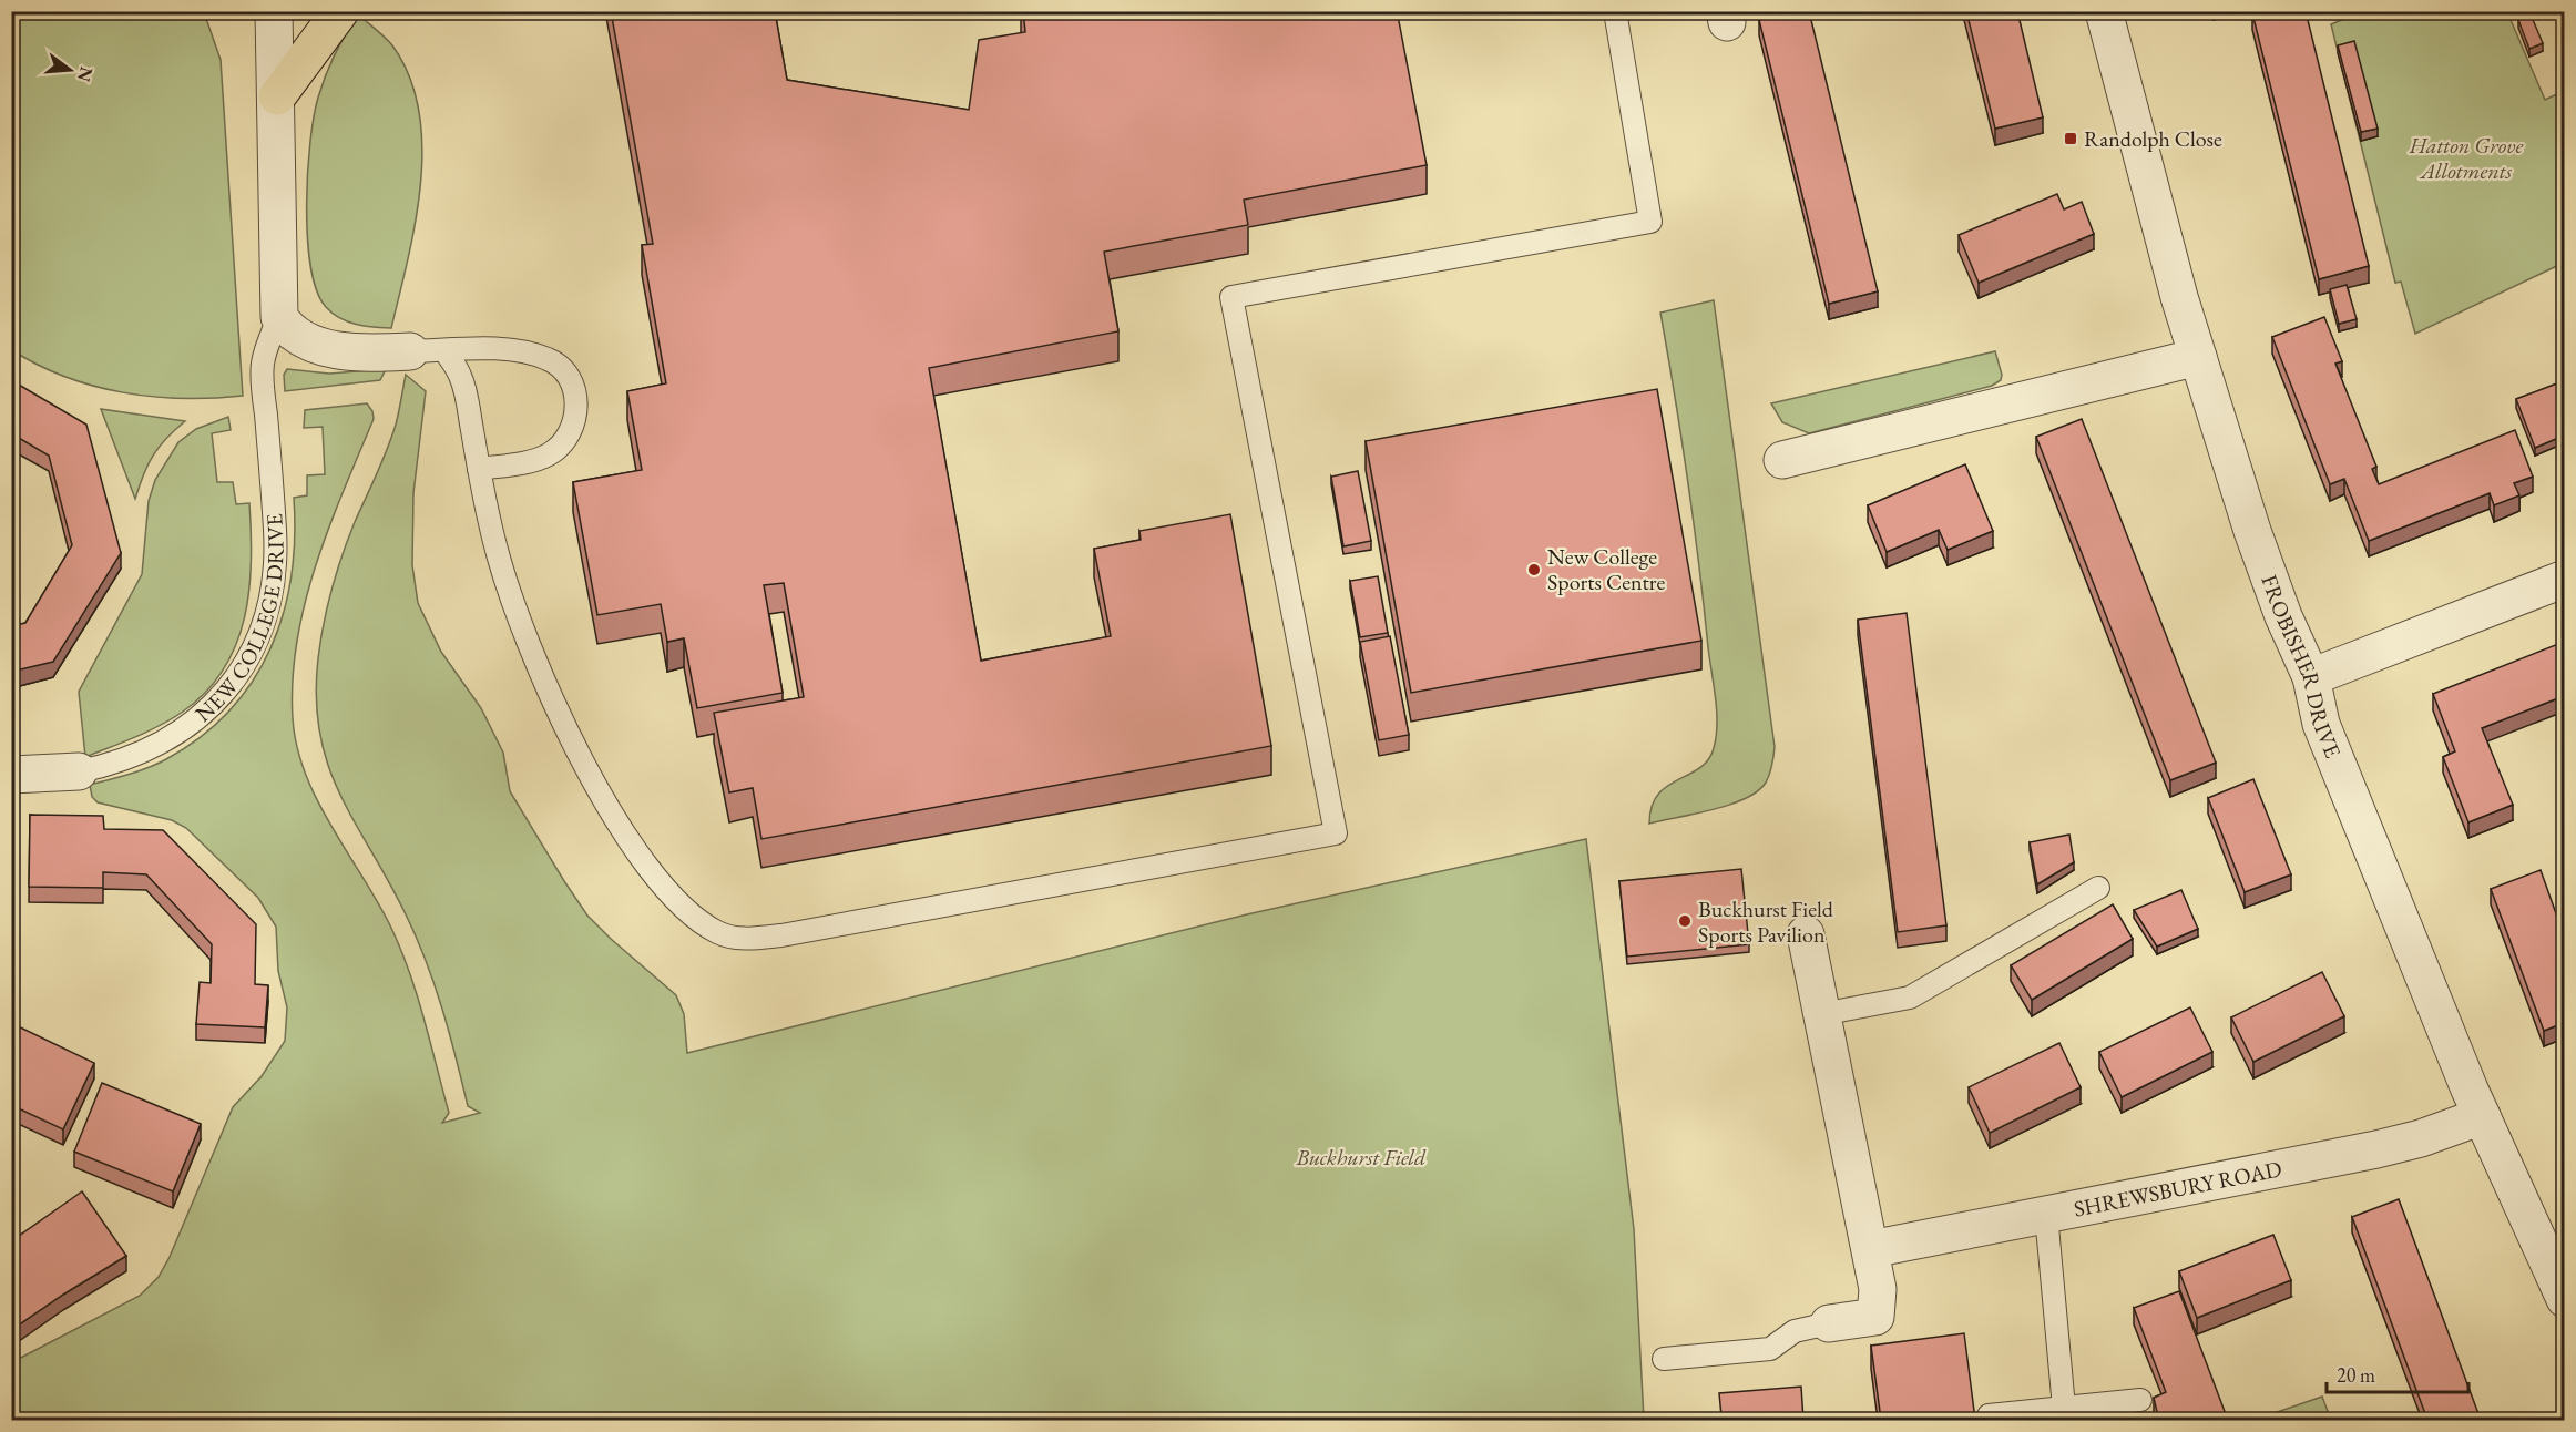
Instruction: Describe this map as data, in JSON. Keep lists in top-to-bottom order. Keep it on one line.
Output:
{"streets":{"street":["NEW COLLEGE DRIVE","FROBISHER DRIVE","SHREWSBURY ROAD"]},"crossings":[["FROBISHER DRIVE","SHREWSBURY ROAD"]],"parks":["Hatton Grove Allotments","Buckhurst Field"],"places":{"transit":["Randolph Close"],"other":["New College Sports Centre","Buckhurst Field Sports Pavilion"]},"scale_bar":"20 m","north":"right"}
